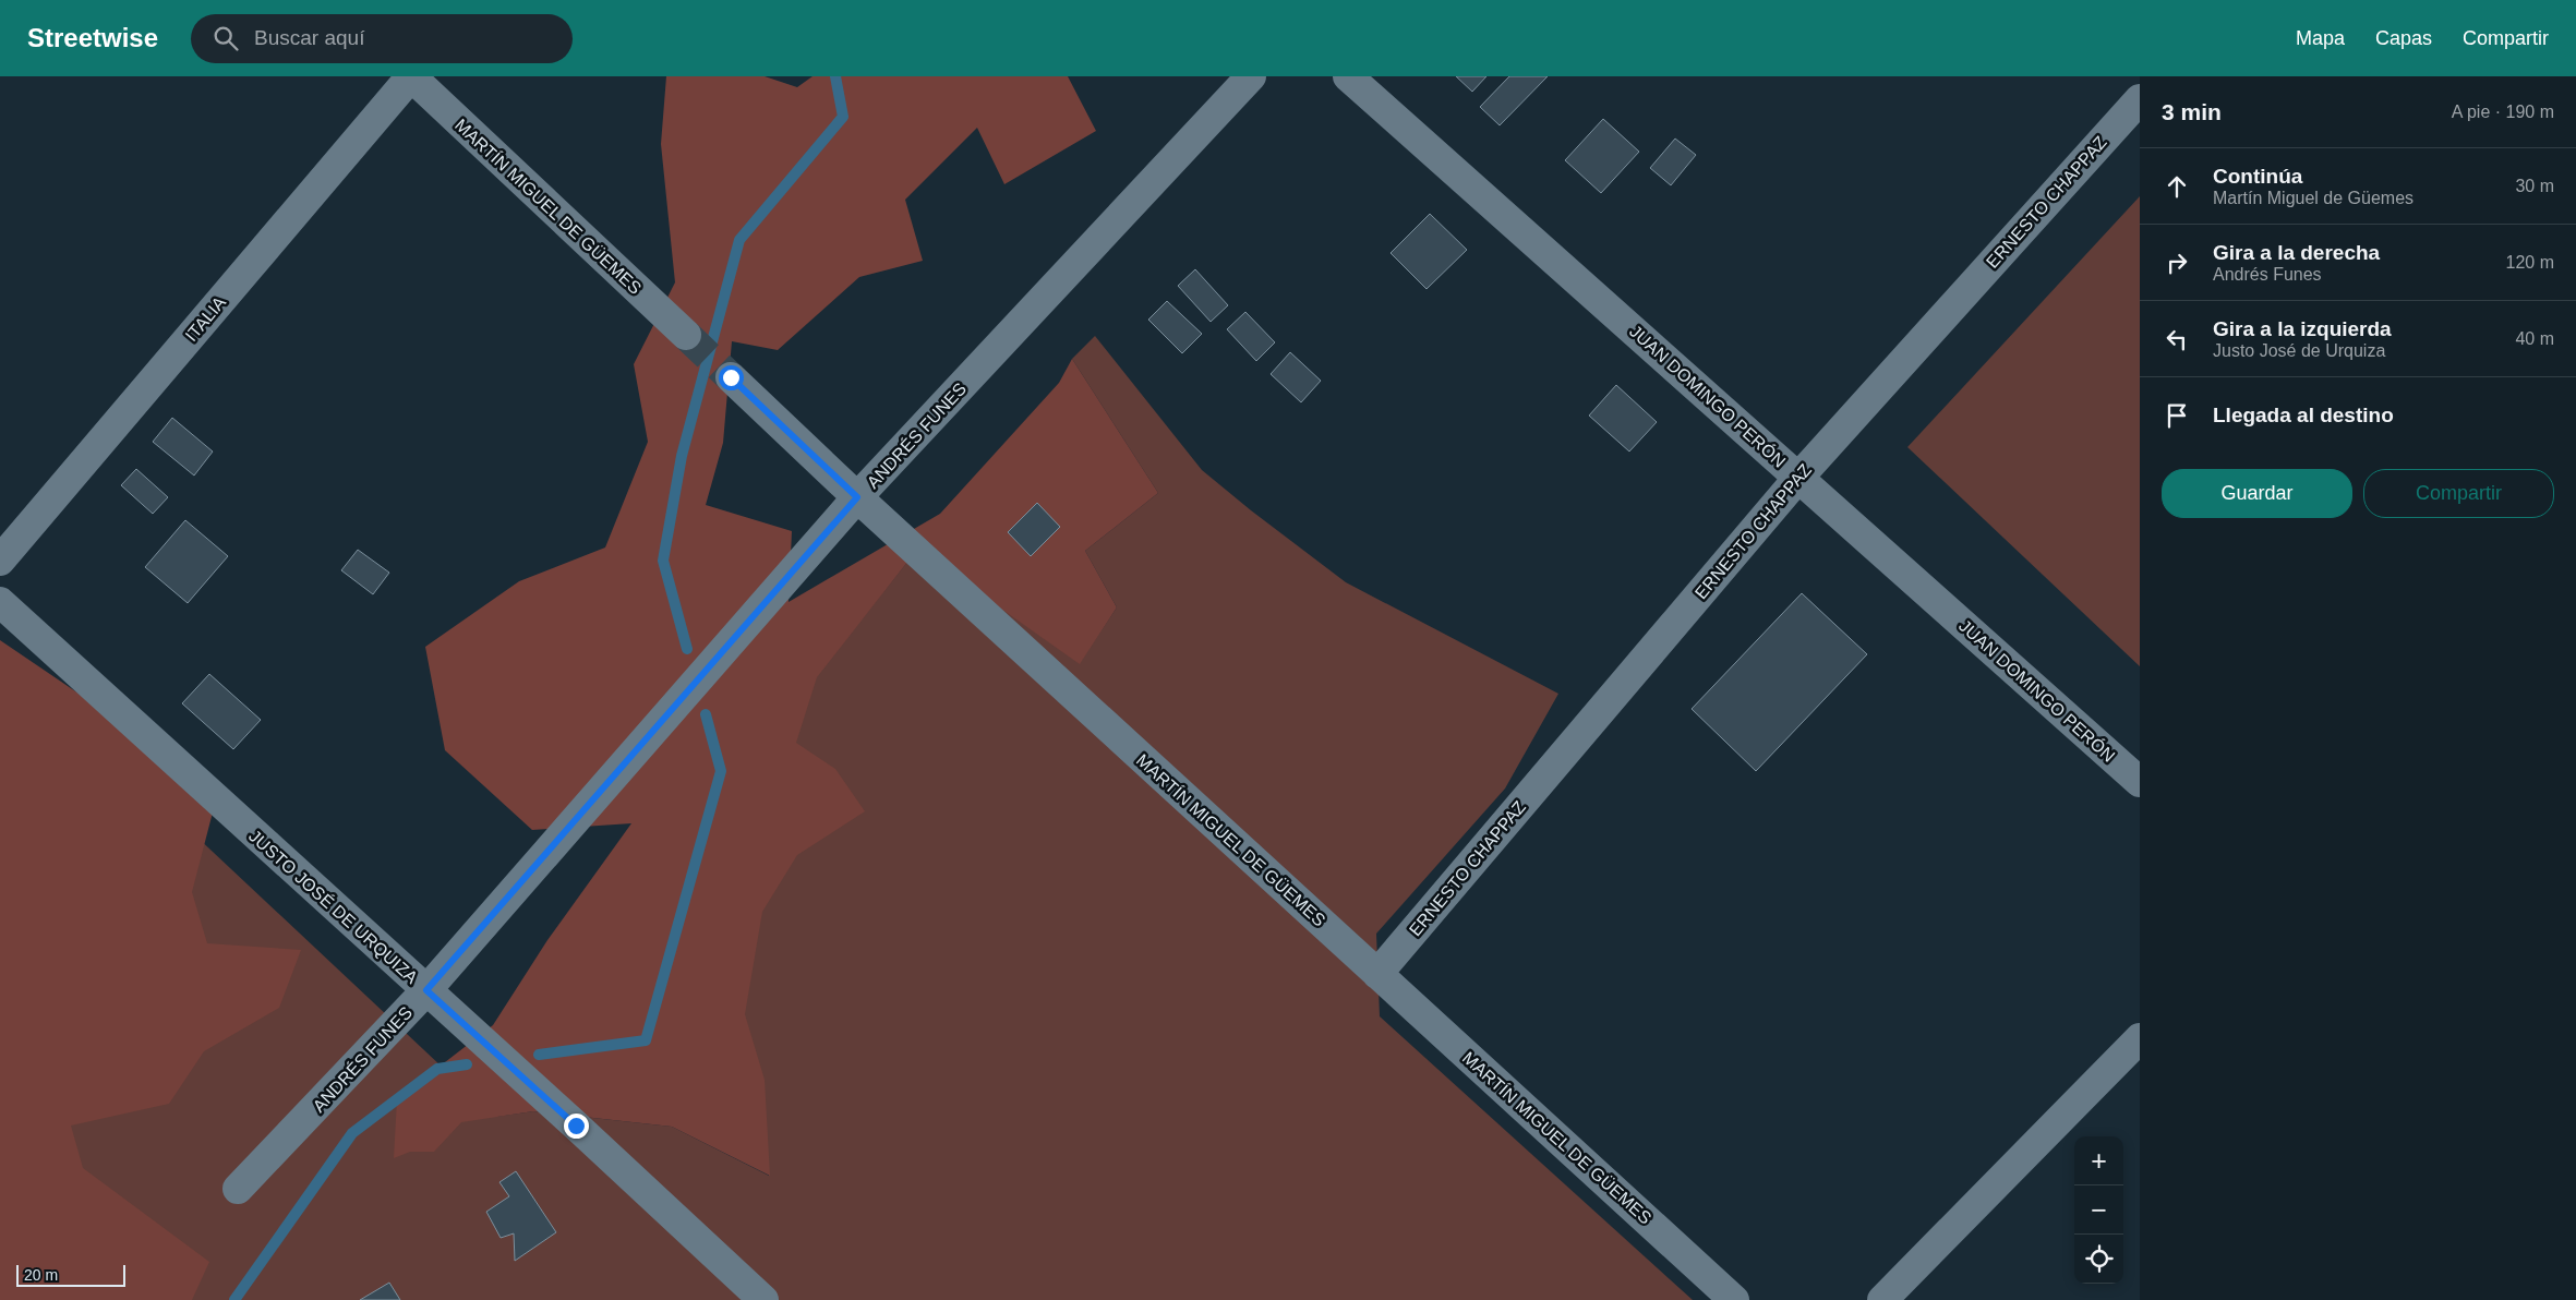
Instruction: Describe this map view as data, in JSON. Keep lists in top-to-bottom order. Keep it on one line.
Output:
{"streets":{"street":["ERNESTO CHAPPAZ","MARTÍN MIGUEL DE GÜEMES","ITALIA","JUAN DOMINGO PERÓN","ANDRÉS FUNES","JUSTO JOSÉ DE URQUIZA"]},"crossings":[["ERNESTO CHAPPAZ","MARTÍN MIGUEL DE GÜEMES"],["ERNESTO CHAPPAZ","JUAN DOMINGO PERÓN"],["MARTÍN MIGUEL DE GÜEMES","ITALIA"],["MARTÍN MIGUEL DE GÜEMES","ANDRÉS FUNES"],["ANDRÉS FUNES","JUSTO JOSÉ DE URQUIZA"]],"scale_bar":"20 m","page":{"header":"Streetwise","search":"Buscar aquí","nav":["Mapa","Capas","Compartir"],"heading":["3 min","A pie · 190 m"],"list":[["Continúa","Martín Miguel de Güemes","30 m"],["Gira a la derecha","Andrés Funes","120 m"],["Gira a la izquierda","Justo José de Urquiza","40 m"],"Llegada al destino"],"buttons":["Guardar","Compartir"],"map_buttons":["+","−"],"scale":"20 m"}}
